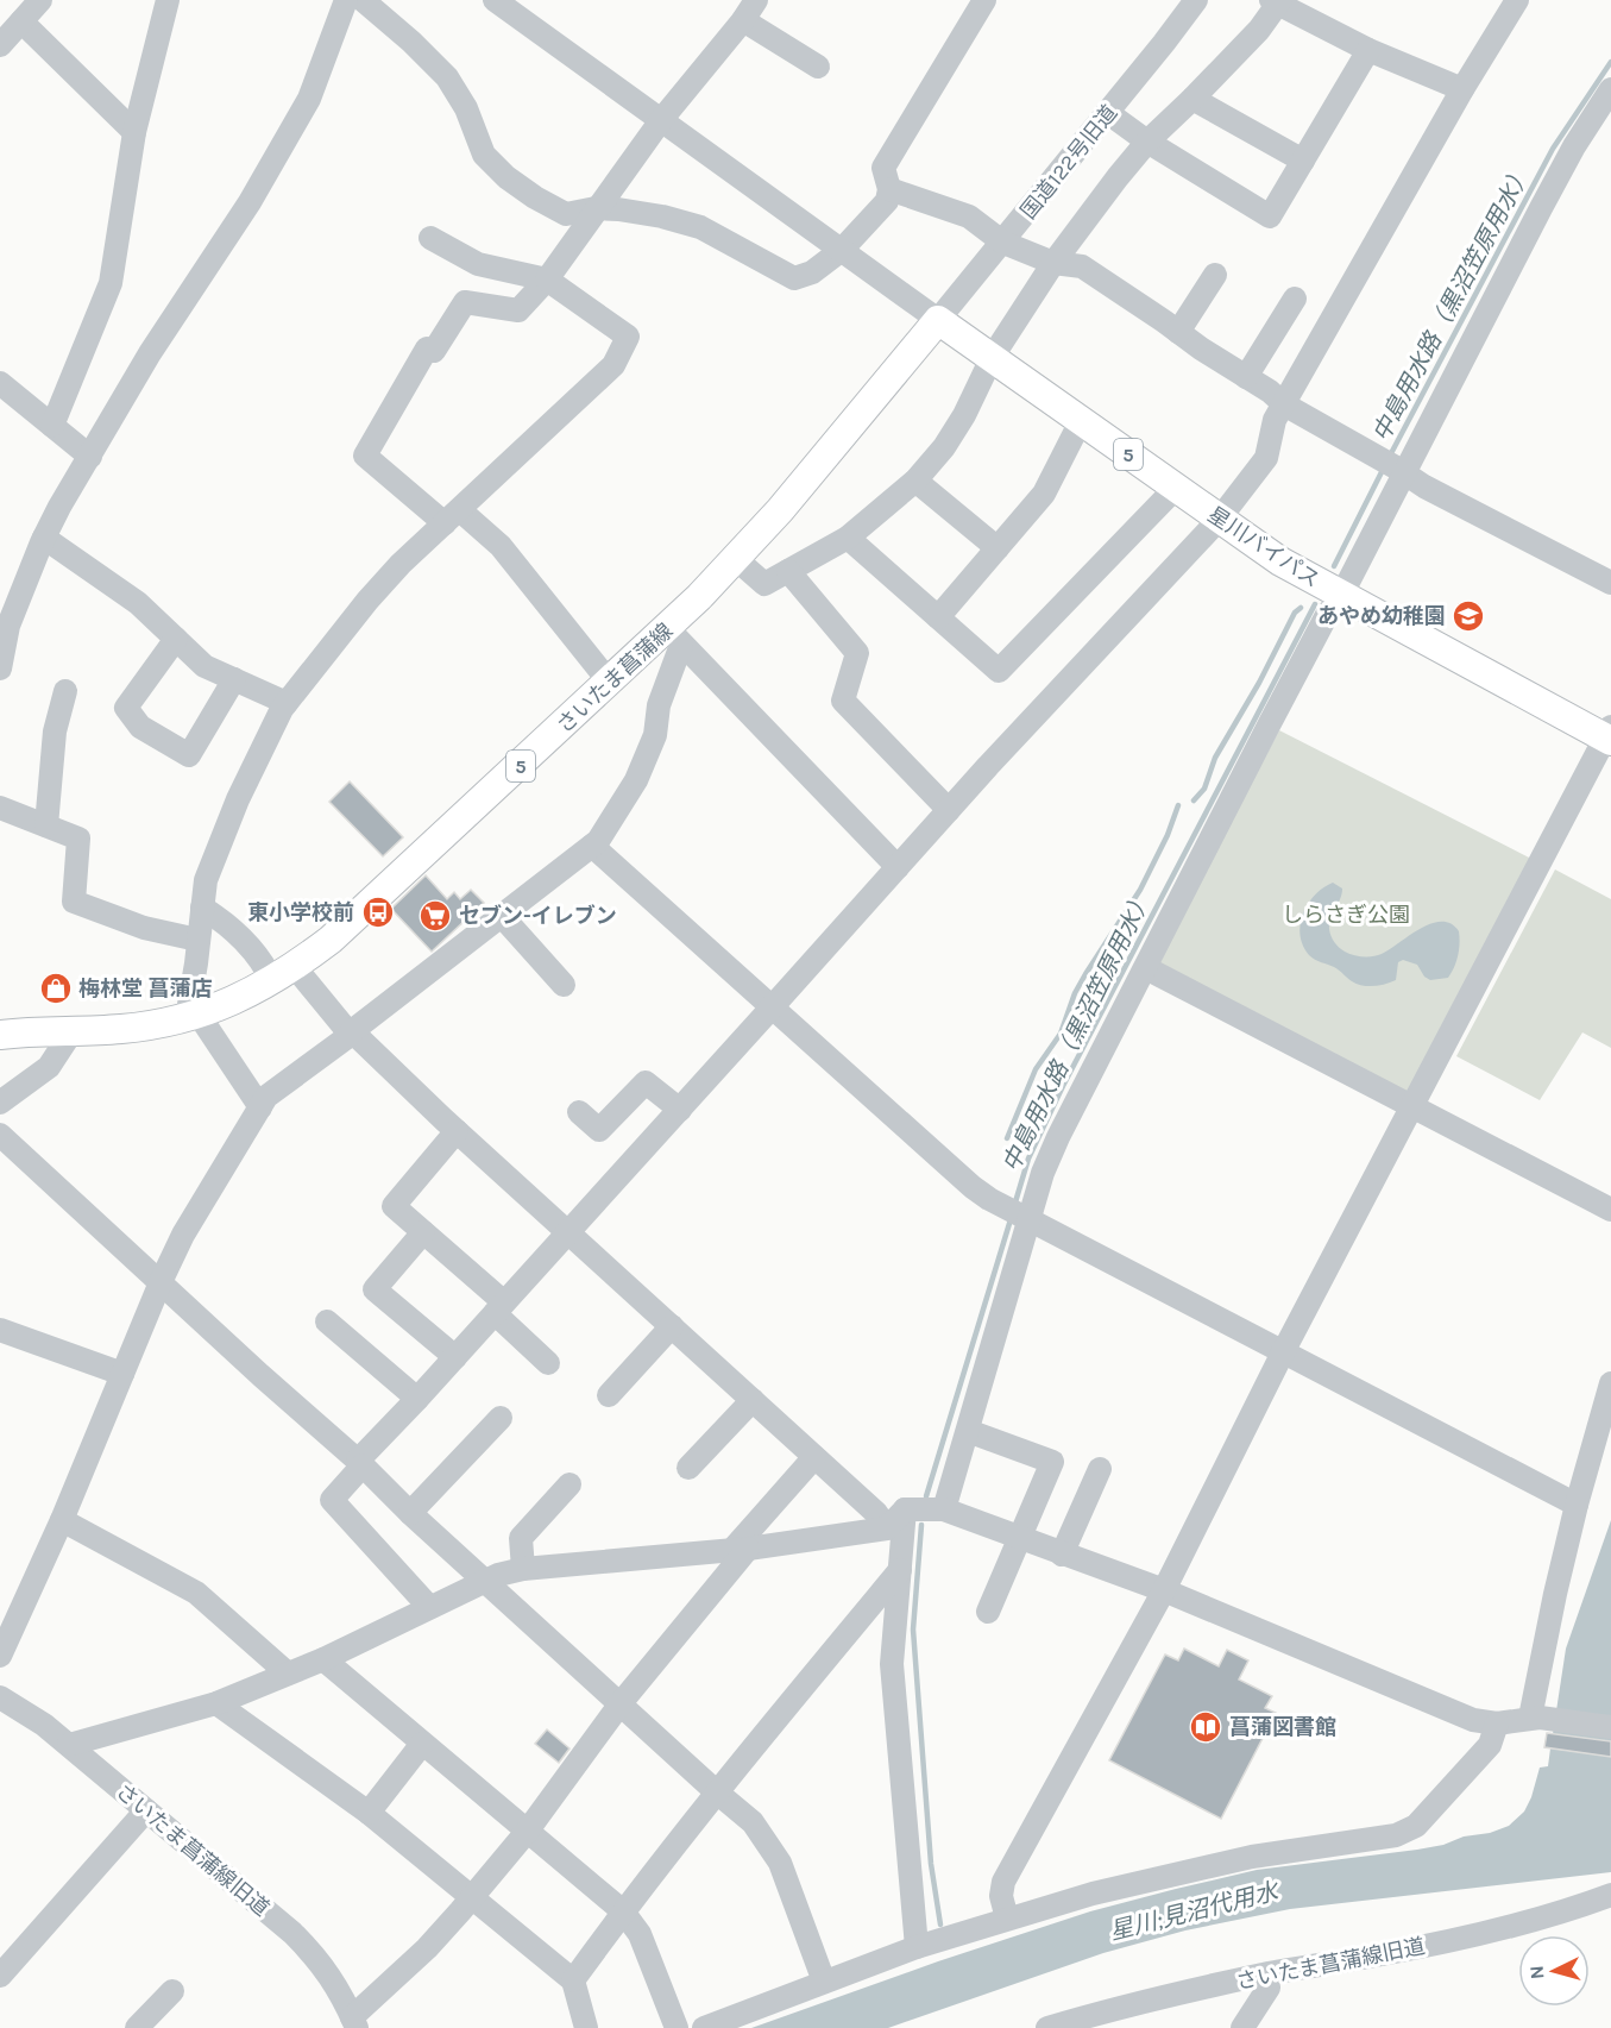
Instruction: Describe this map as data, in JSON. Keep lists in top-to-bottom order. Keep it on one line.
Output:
{"streets":{"main road":["5","星川バイパス","さいたま菖蒲線"],"street":["国道122号旧道","さいたま菖蒲線旧道"]},"crossings":[["国道122号旧道","星川バイパス"],["国道122号旧道","さいたま菖蒲線"],["星川バイパス","さいたま菖蒲線"]],"water":["中島用水路（黒沼笠原用水）","星川;見沼代用水"],"parks":["しらさぎ公園"],"places":{"school or university":["あやめ幼稚園"],"bus stop":["東小学校前"],"supermarket":["セブン-イレブン"],"shop":["梅林堂 菖蒲店"],"library":["菖蒲図書館"]},"north":"left"}
